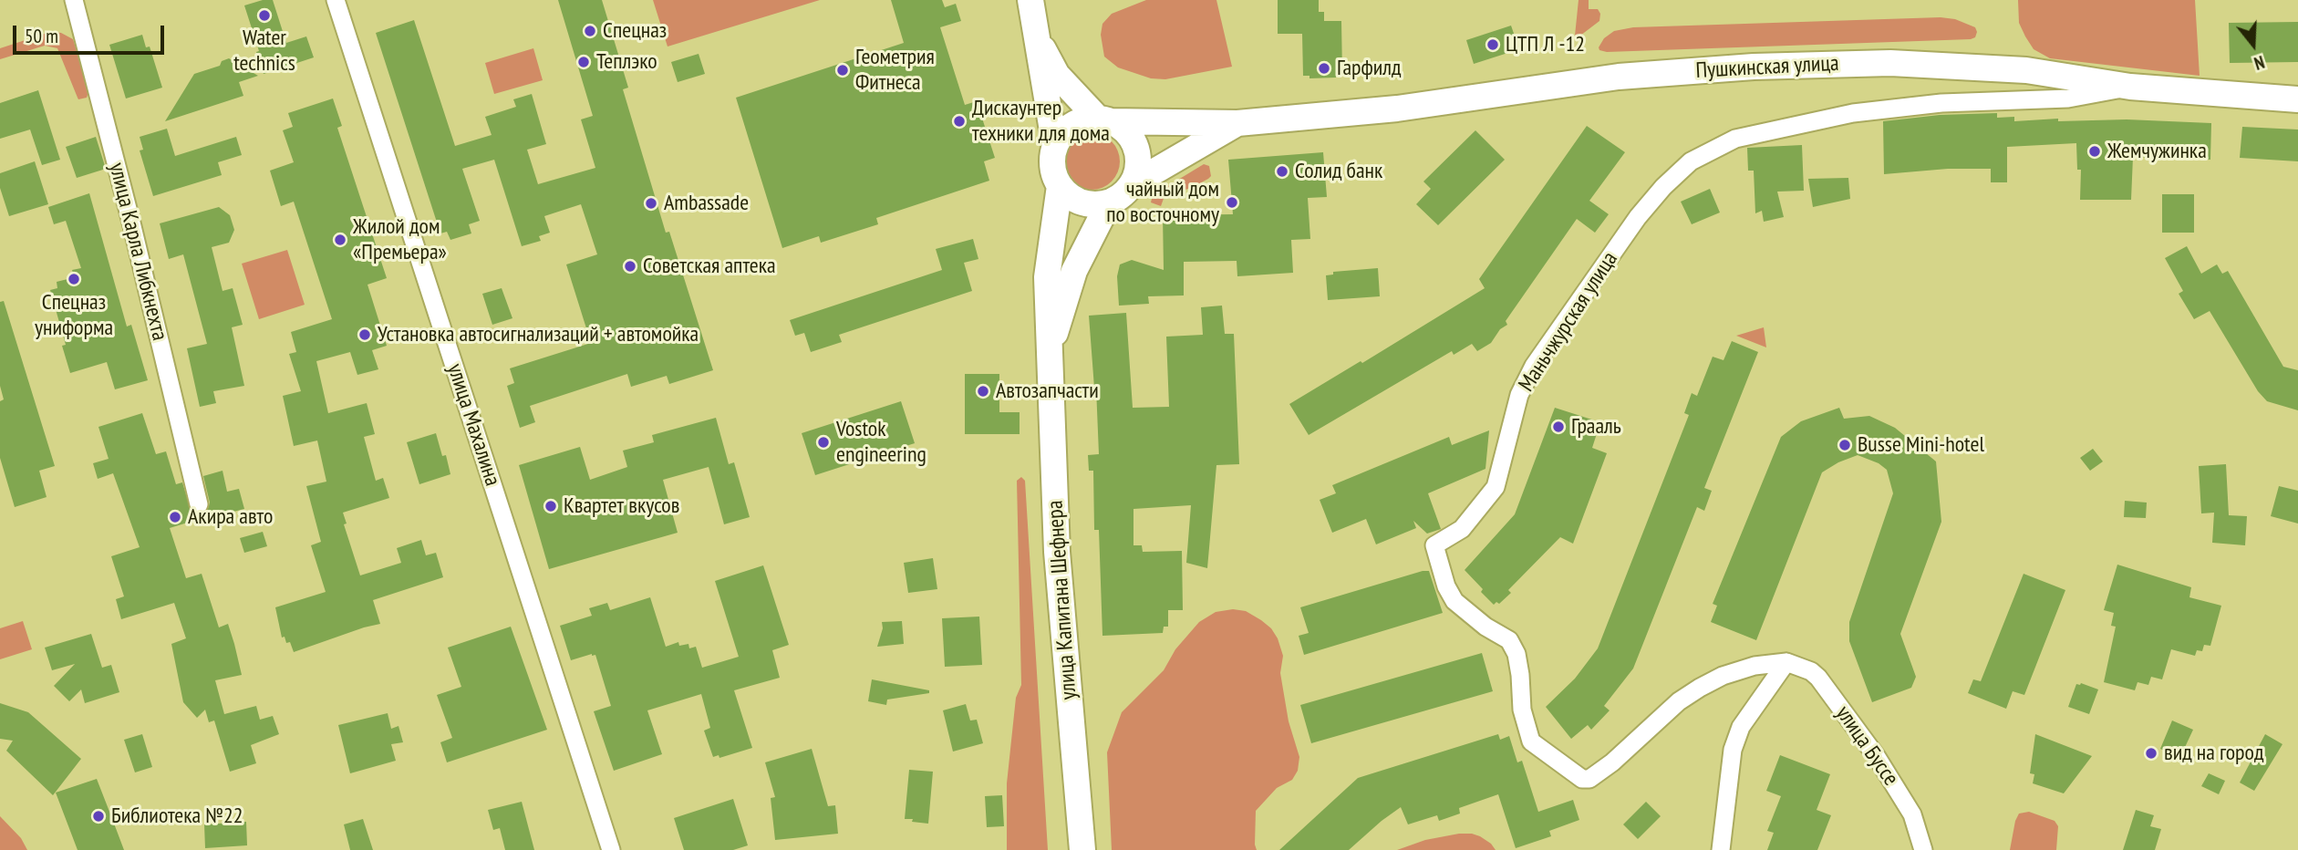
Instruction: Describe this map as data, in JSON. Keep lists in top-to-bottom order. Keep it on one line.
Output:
{"streets":{"main road":["Пушкинская улица","улица Капитана Шефнера"],"street":["улица Карла Либкнехта","Маньчжурская улица","улица Махалина","улица Буссе"]},"crossings":[["Пушкинская улица","Маньчжурская улица"],["Пушкинская улица","улица Капитана Шефнера"],["Маньчжурская улица","улица Буссе"]],"places":["Water technics","Спецназ","ЦТП Л -12","Теплэко","Гарфилд","Геометрия Фитнеса","Дискаунтер техники для дома","Жемчужинка","Солид банк","чайный дом по восточному","Ambassade","Жилой дом «Премьера»","Советская аптека","Спецназ униформа","Установка автосигнализаций + автомойка","Автозапчасти","Грааль","Vostok engineering","Busse Mini-hotel","Квартет вкусов","Акира авто","вид на город","Библиотека №22"],"scale_bar":"50 m","north":"bottom"}
